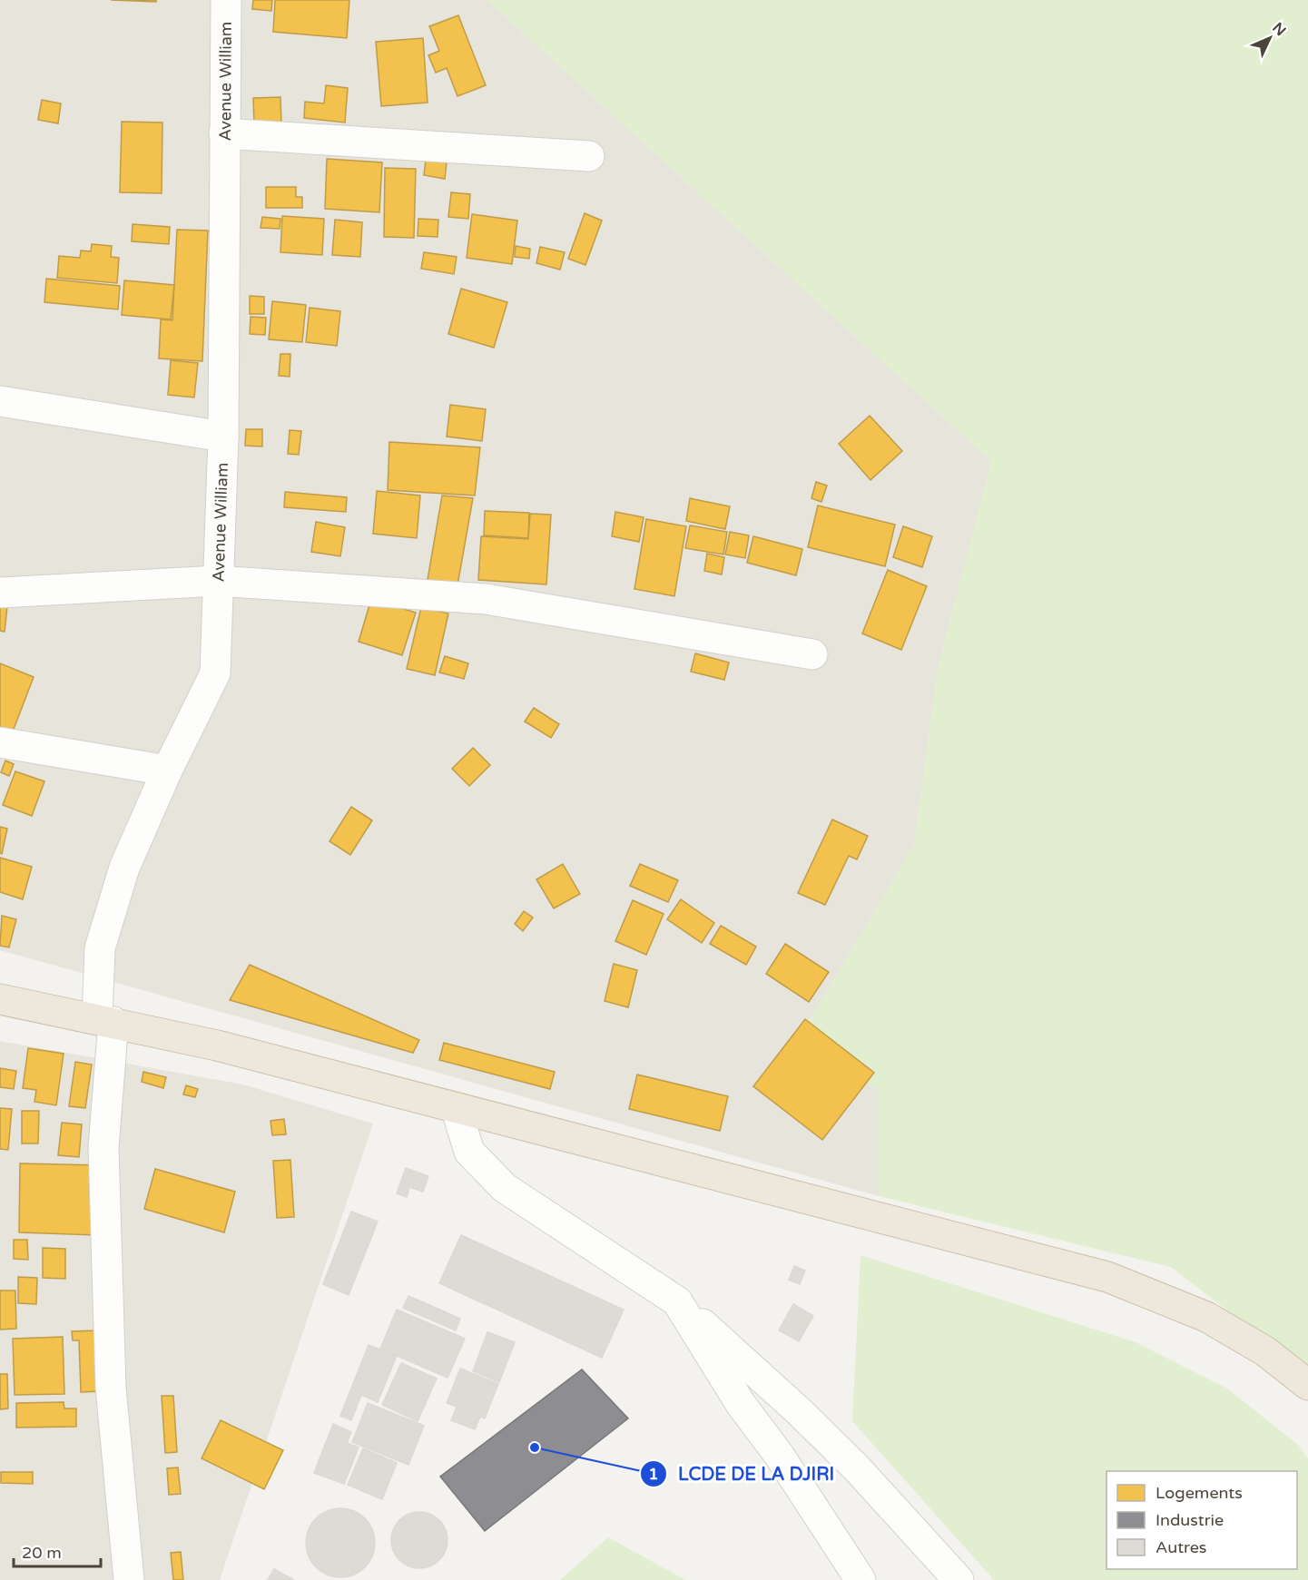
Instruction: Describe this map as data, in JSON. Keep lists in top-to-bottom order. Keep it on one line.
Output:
{"streets":{"street":["Avenue William"]},"places":["LCDE DE LA DJIRI"],"legend":["Logements","Industrie","Autres"],"scale_bar":"20 m","north":"top right"}
